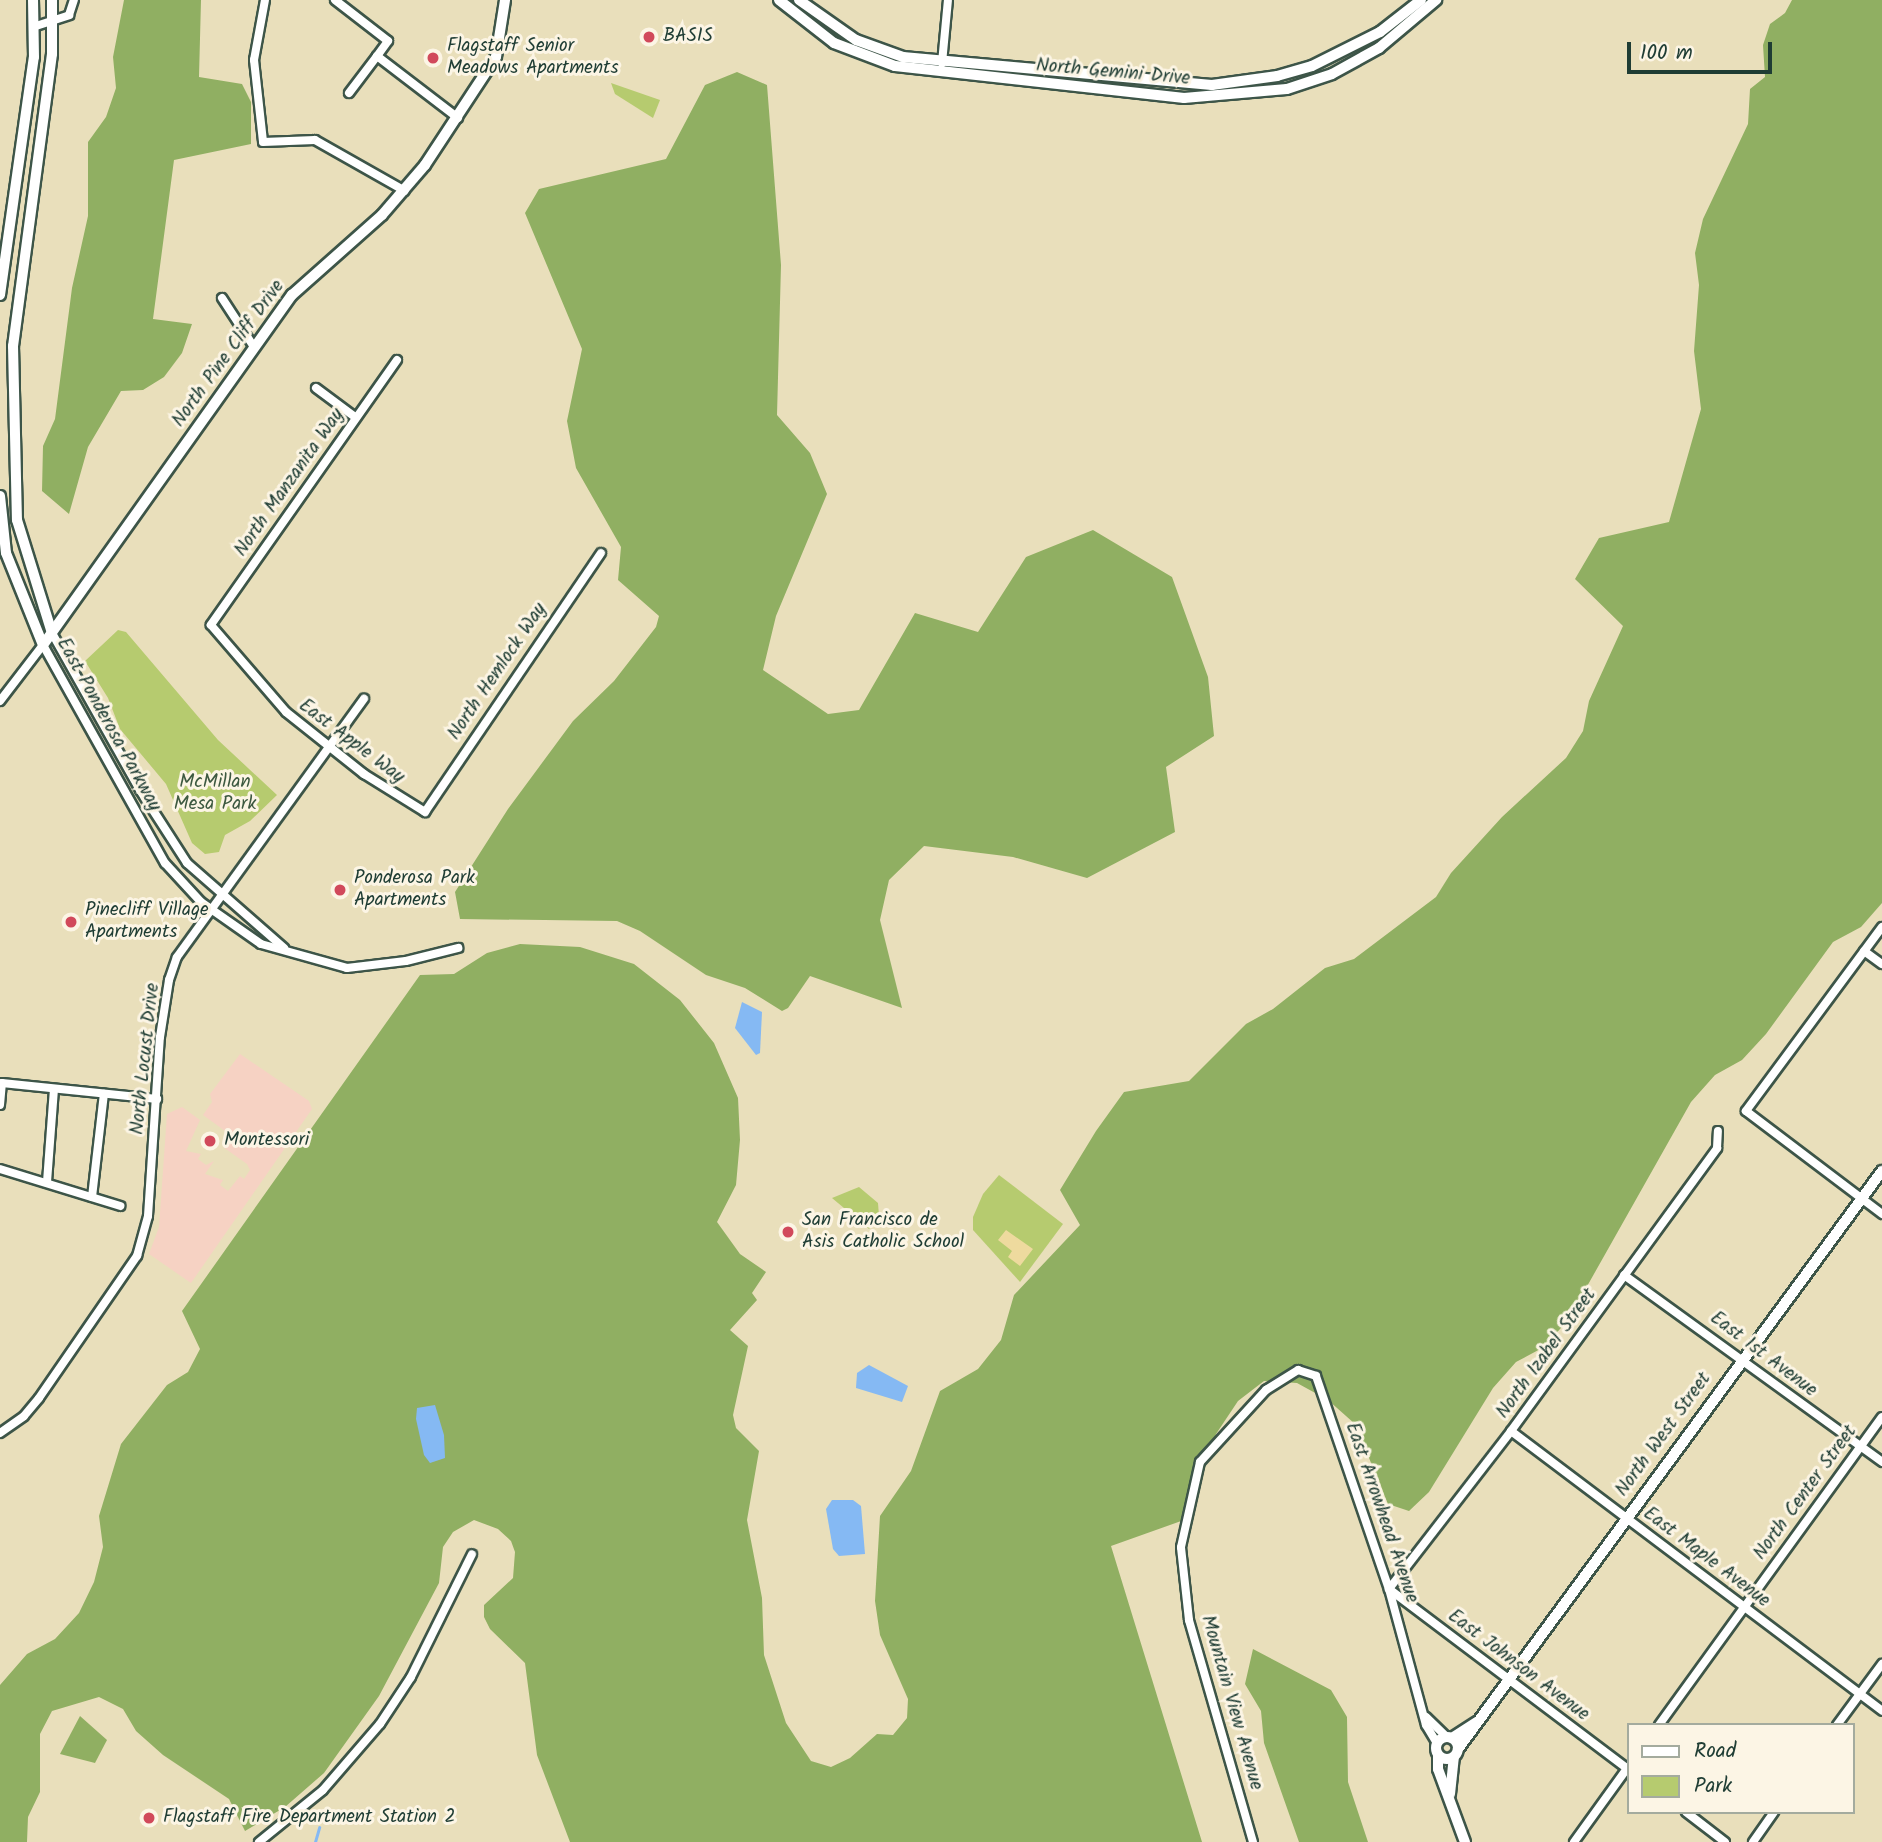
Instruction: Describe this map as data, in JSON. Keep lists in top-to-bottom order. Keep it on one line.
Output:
{"streets":{"street":["North Gemini Drive","North Pine Cliff Drive","North Manzanita Way","North Hemlock Way","East Ponderosa Parkway","East Apple Way","North Locust Drive","North Izabel Street","East 1st Avenue","North West Street","North Center Street","East Arrowhead Avenue","East Maple Avenue","East Johnson Avenue","Mountain View Avenue"]},"crossings":[["North Pine Cliff Drive","East Ponderosa Parkway"],["North Manzanita Way","East Apple Way"],["North Hemlock Way","East Apple Way"],["East Ponderosa Parkway","North Locust Drive"],["East Apple Way","North Locust Drive"],["North Izabel Street","East 1st Avenue"],["North Izabel Street","East Arrowhead Avenue"],["North Izabel Street","East Maple Avenue"],["North Izabel Street","East Johnson Avenue"],["East 1st Avenue","North West Street"],["East 1st Avenue","North Center Street"],["North West Street","East Arrowhead Avenue"],["North West Street","East Maple Avenue"],["North West Street","East Johnson Avenue"],["North Center Street","East Maple Avenue"],["East Arrowhead Avenue","East Johnson Avenue"],["East Arrowhead Avenue","Mountain View Avenue"]],"parks":["McMillan Mesa Park"],"places":["BASIS","Flagstaff Senior Meadows Apartments","Ponderosa Park Apartments","Pinecliff Village Apartments","Montessori","San Francisco de Asis Catholic School","Flagstaff Fire Department Station 2"],"legend":["Road","Park"],"scale_bar":"100 m"}
